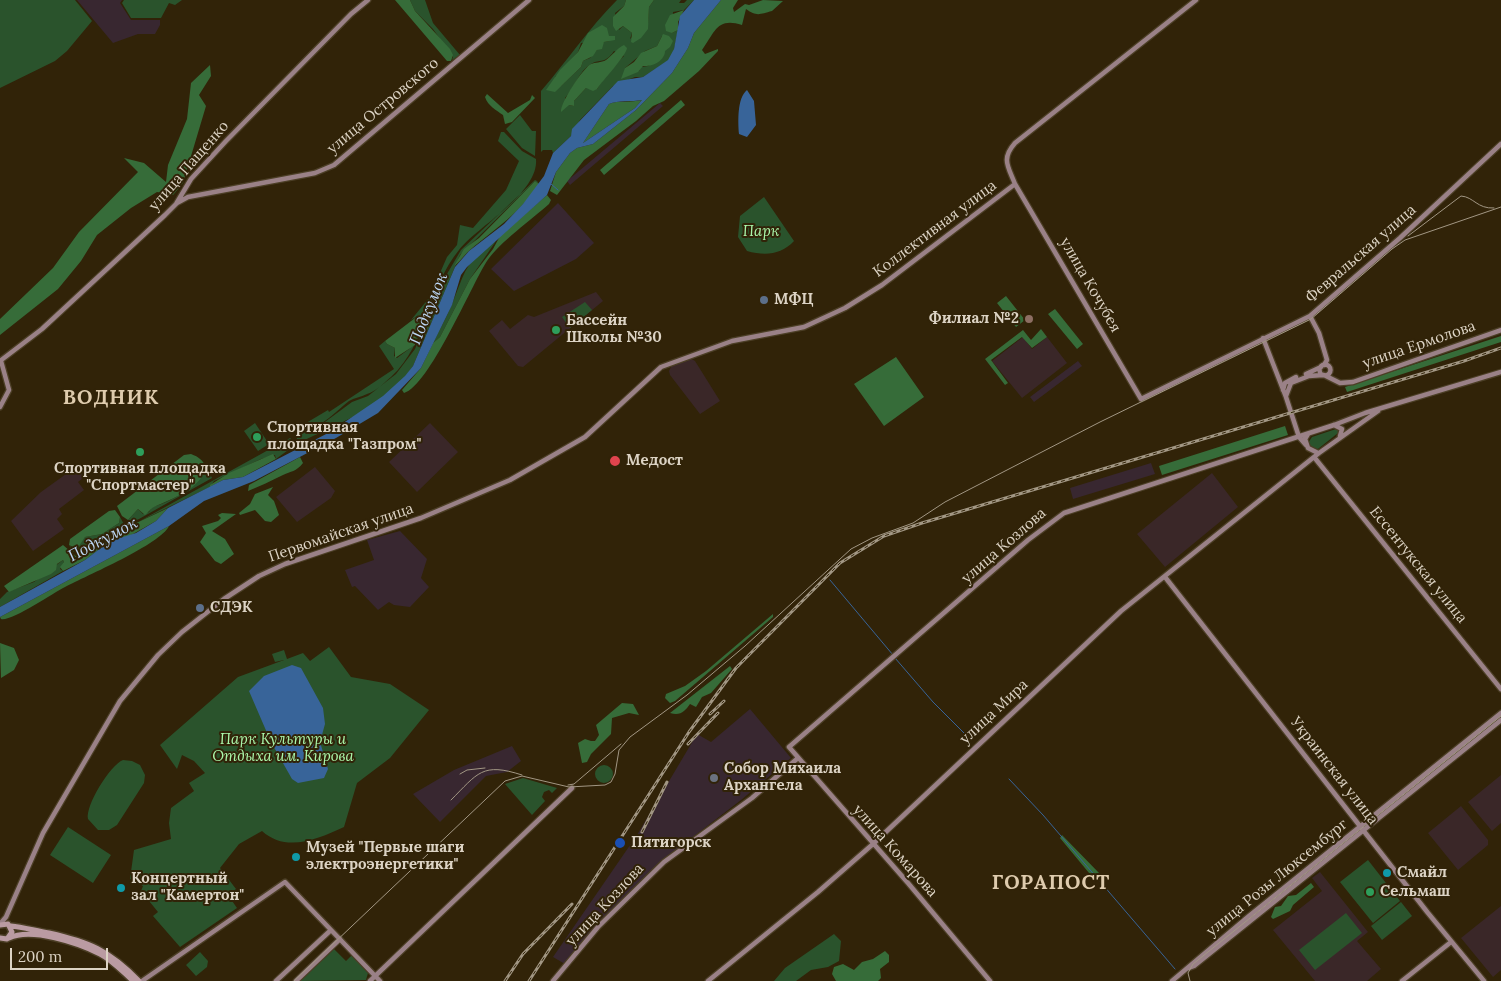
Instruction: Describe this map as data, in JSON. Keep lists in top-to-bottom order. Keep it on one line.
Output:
{"streets":{"street":["улица Островского","улица Пащенко","Коллективная улица","Февральская улица","улица Кочубея","улица Ермолова","Первомайская улица","улица Козлова","Ессентукская улица","улица Мира","Украинская улица","улица Комарова","улица Розы Люксембург"]},"crossings":[["улица Островского","улица Пащенко"],["Коллективная улица","улица Кочубея"],["Коллективная улица","Первомайская улица"],["Февральская улица","улица Кочубея"],["улица Козлова","улица Комарова"],["Ессентукская улица","улица Мира"],["улица Мира","Украинская улица"],["улица Мира","улица Комарова"],["Украинская улица","улица Розы Люксембург"]],"districts":["ВОДНИК","ГОРАПОСТ"],"water":["Подкумок"],"parks":["Парк","Парк Культуры и Отдыха им. Кирова"],"places":["МФЦ","Филиал №2","Бассейн Школы №30","Спортивная площадка \"Газпром\"","Спортивная площадка \"Спортмастер\"","Медост","СДЭК","Собор Михаила Архангела","Пятигорск","Музей \"Первые шаги электроэнергетики\"","Смайл","Концертный зал \"Камертон\"","Сельмаш"],"scale_bar":"200 m"}
